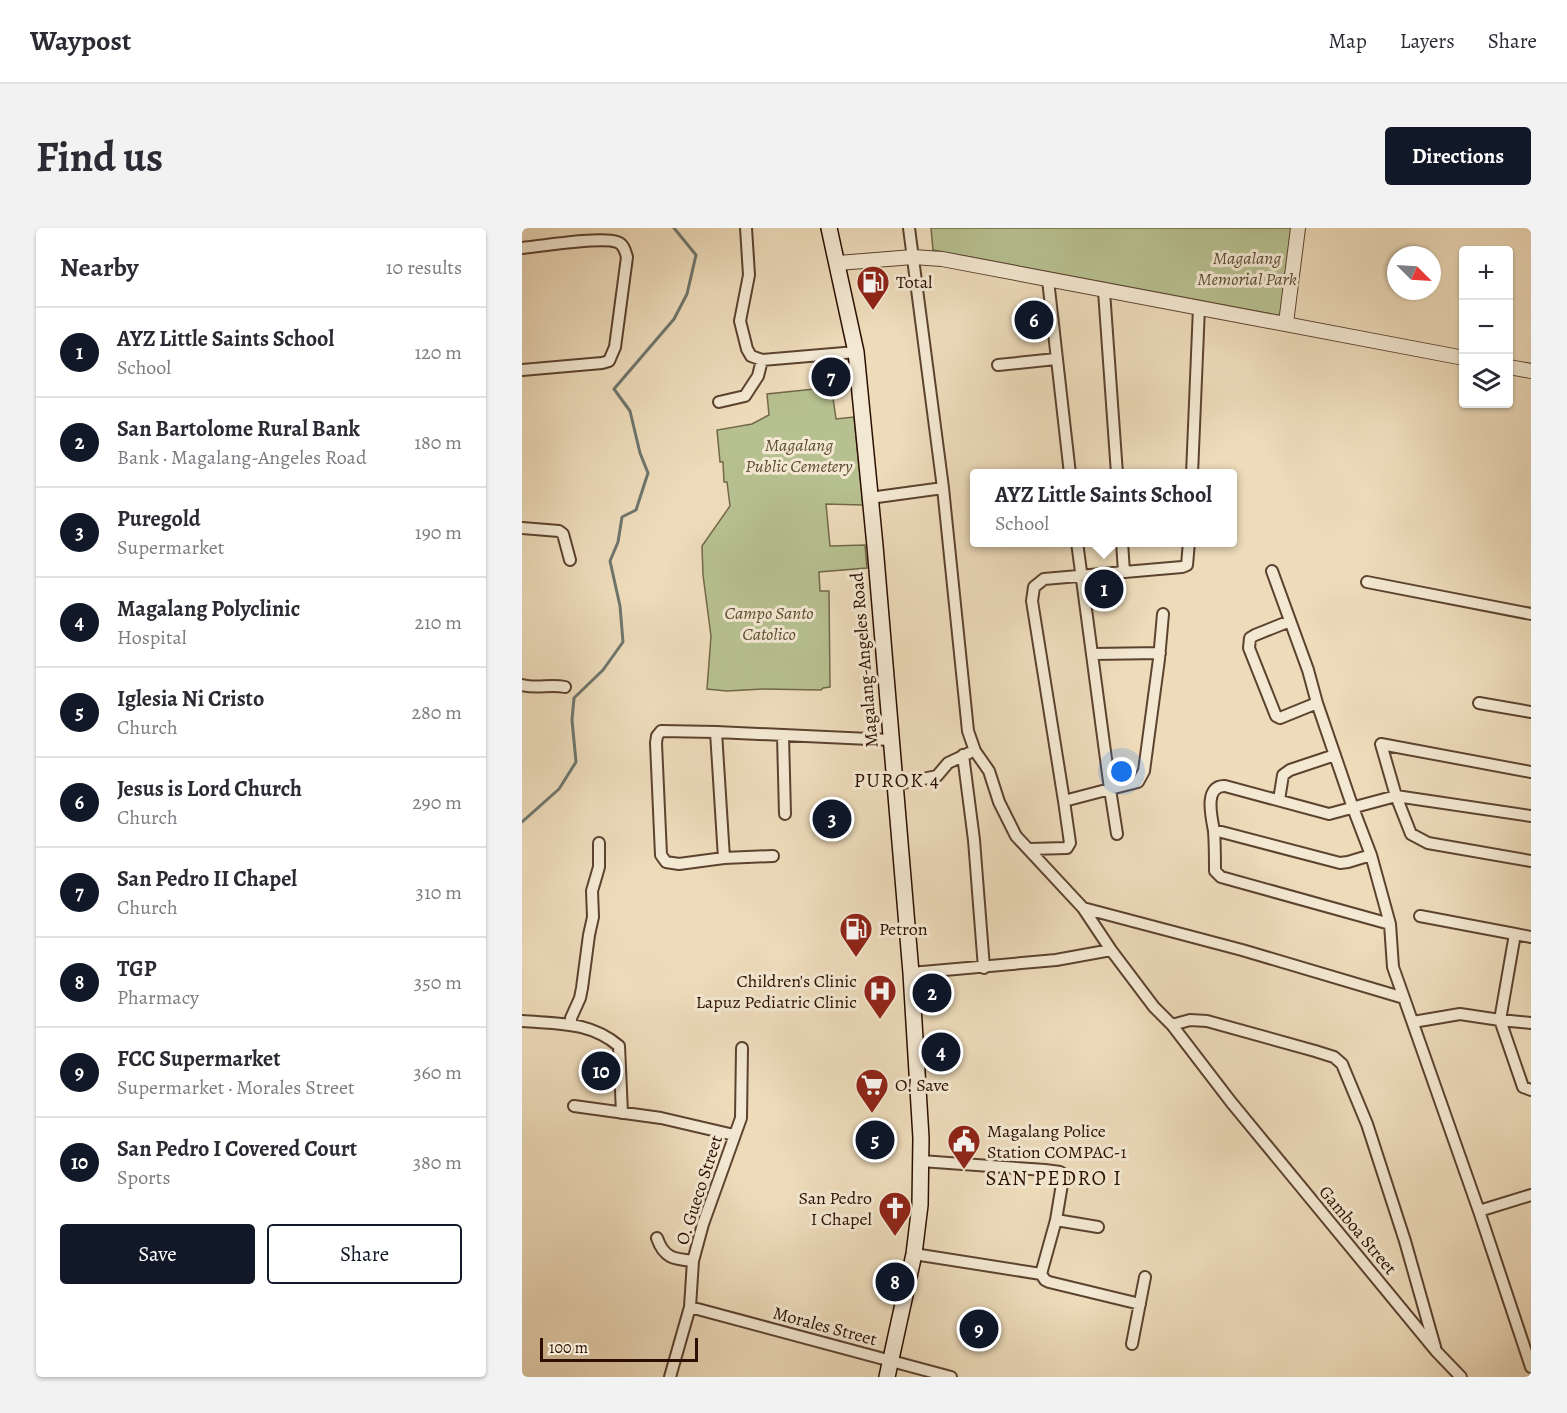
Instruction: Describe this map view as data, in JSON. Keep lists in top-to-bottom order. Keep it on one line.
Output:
{"streets":{"main road":["Magalang-Angeles Road"],"street":["O. Gueco Street","Gamboa Street","Morales Street"]},"crossings":[["Magalang-Angeles Road","Morales Street"],["O. Gueco Street","Morales Street"]],"districts":["PUROK 4","SAN PEDRO I"],"parks":["Magalang Memorial Park","Magalang Public Cemetery","Campo Santo Catolico"],"places":{"fuel station":["Total","Petron"],"hospital":["Children's Clinic Lapuz Pediatric Clinic"],"supermarket":["O! Save"],"public building":["Magalang Police Station COMPAC-1"],"church":["San Pedro I Chapel"]},"scale_bar":"100 m","north":"bottom right","page":{"header":"Waypost","nav":["Map","Layers","Share"],"buttons":["Directions",["Save","Share"]],"title":"Find us","heading":["Nearby","10 results"],"map_buttons":["+","−"],"pins":["6","7","1","3","2","4","10","5","8","9"],"list":[{"mark":"1","name":"AYZ Little Saints School","note":"School","value":"120 m"},{"mark":"2","name":"San Bartolome Rural Bank","note":"Bank · Magalang-Angeles Road","value":"180 m"},{"mark":"3","name":"Puregold","note":"Supermarket","value":"190 m"},{"mark":"4","name":"Magalang Polyclinic","note":"Hospital","value":"210 m"},{"mark":"5","name":"Iglesia Ni Cristo","note":"Church","value":"280 m"},{"mark":"6","name":"Jesus is Lord Church","note":"Church","value":"290 m"},{"mark":"7","name":"San Pedro II Chapel","note":"Church","value":"310 m"},{"mark":"8","name":"TGP","note":"Pharmacy","value":"350 m"},{"mark":"9","name":"FCC Supermarket","note":"Supermarket · Morales Street","value":"360 m"},{"mark":"10","name":"San Pedro I Covered Court","note":"Sports","value":"380 m"}],"popup":["AYZ Little Saints School","School"],"scale":"100 m"}}
